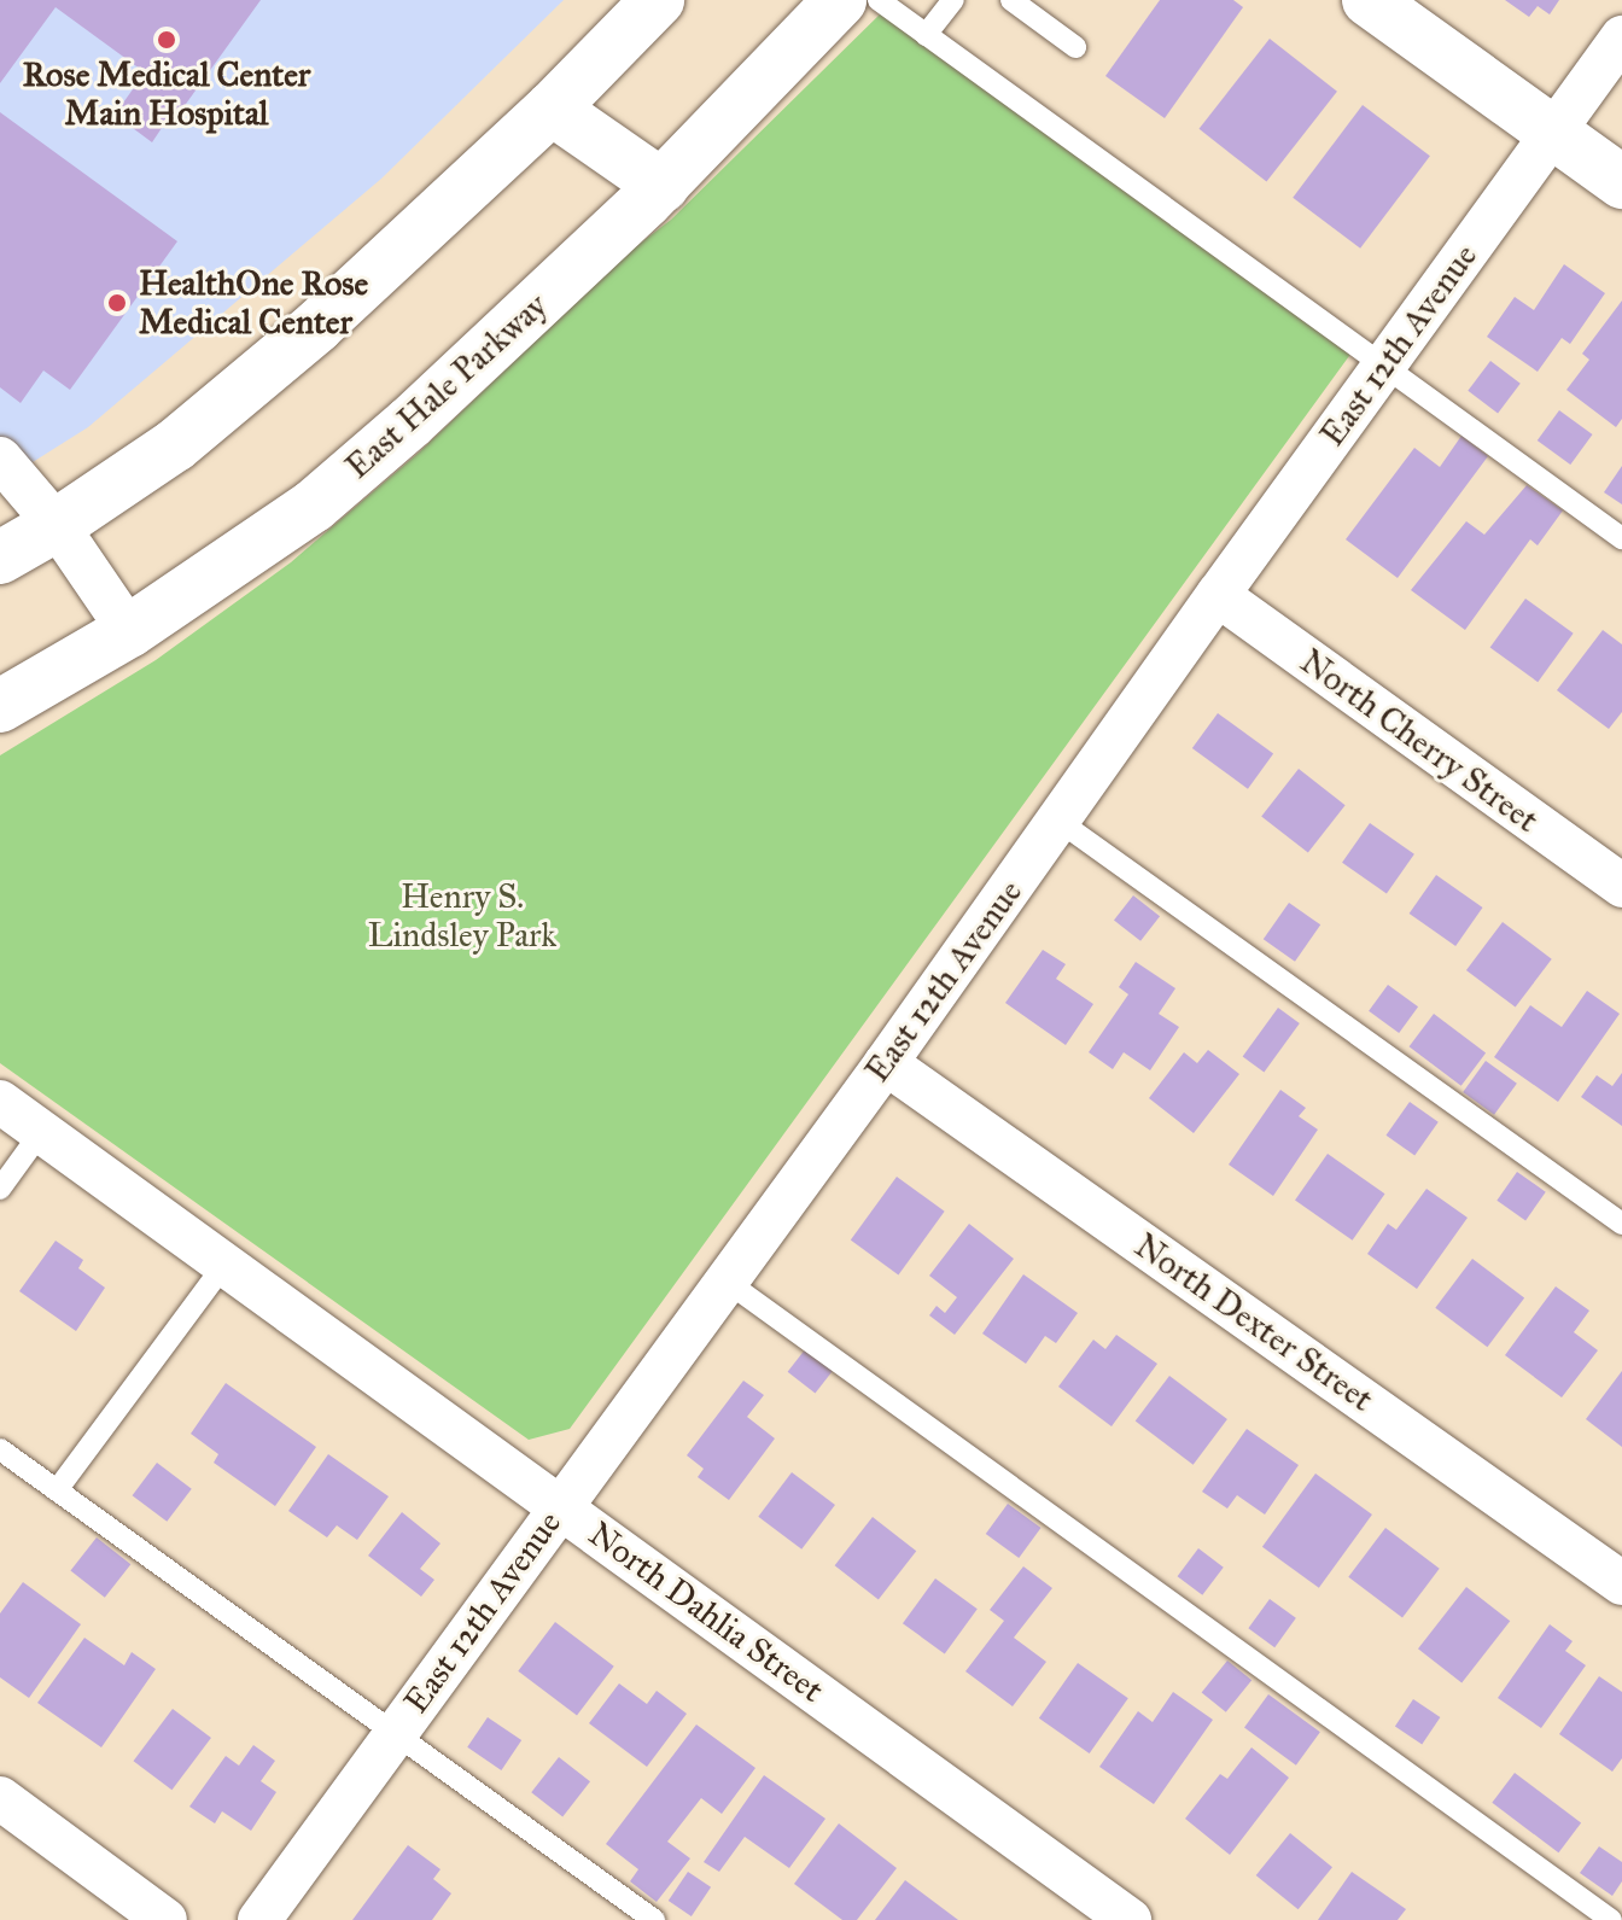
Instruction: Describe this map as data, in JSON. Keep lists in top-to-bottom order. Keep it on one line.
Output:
{"streets":{"street":["East 12th Avenue","East Hale Parkway","North Cherry Street","North Dexter Street","North Dahlia Street"]},"crossings":[["East 12th Avenue","North Cherry Street"],["East 12th Avenue","North Dexter Street"],["East 12th Avenue","North Dahlia Street"]],"parks":["Henry S. Lindsley Park"],"places":["Rose Medical Center Main Hospital","HealthOne Rose Medical Center"]}
